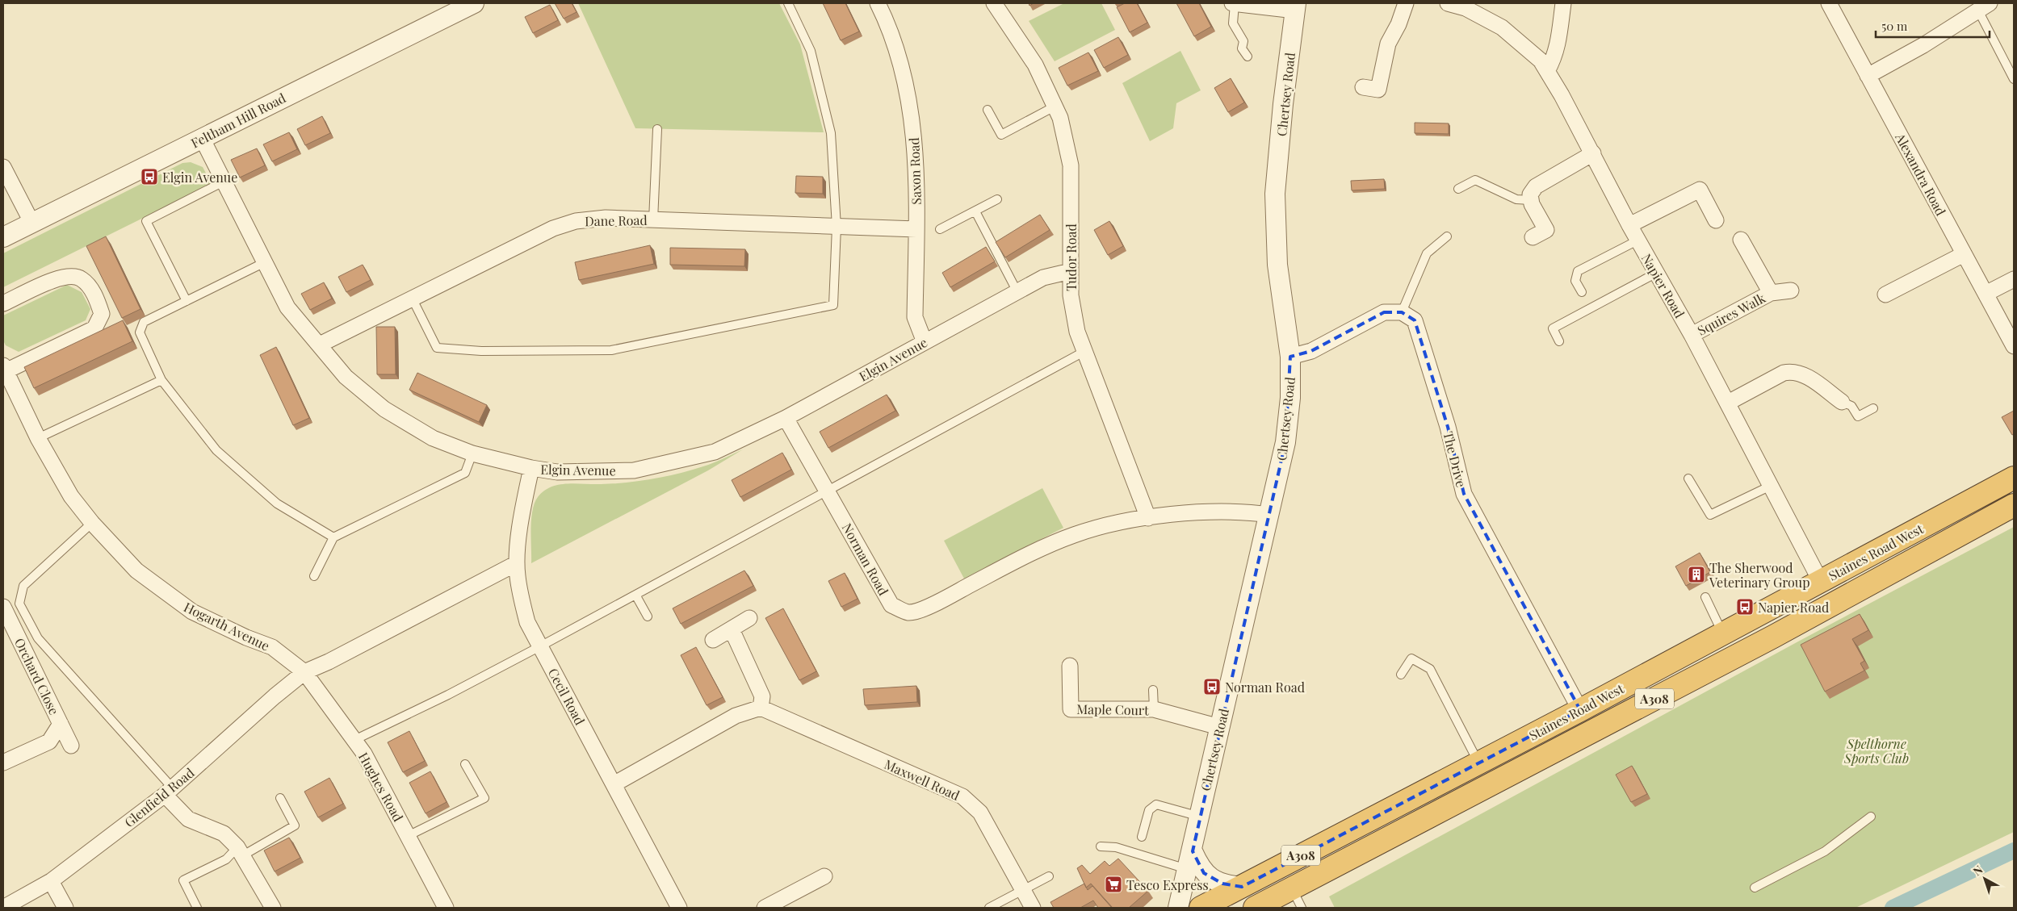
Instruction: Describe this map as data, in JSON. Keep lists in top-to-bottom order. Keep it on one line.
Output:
{"streets":{"highway":["Staines Road West","A308"],"street":["Chertsey Road","Feltham Hill Road","Saxon Road","Alexandra Road","Dane Road","Tudor Road","Napier Road","Squires Walk","Elgin Avenue","The Drive","Norman Road","Hogarth Avenue","Orchard Close","Cecil Road","Maple Court","Maxwell Road","Hughes Road","Glenfield Road"]},"crossings":[["Chertsey Road","Norman Road"],["Chertsey Road","Maple Court"],["Feltham Hill Road","Elgin Avenue"],["Saxon Road","Dane Road"],["Saxon Road","Elgin Avenue"],["Dane Road","Elgin Avenue"],["Tudor Road","Elgin Avenue"],["Tudor Road","Norman Road"],["Napier Road","Squires Walk"],["Napier Road","Staines Road West"],["Elgin Avenue","Norman Road"],["Elgin Avenue","Cecil Road"],["The Drive","Staines Road West"],["Hogarth Avenue","Hughes Road"],["Hogarth Avenue","Glenfield Road"],["Hughes Road","Glenfield Road"]],"parks":["Spelthorne Sports Club"],"places":{"bus stop":["Elgin Avenue","Napier Road","Norman Road"],"building":["The Sherwood Veterinary Group"],"supermarket":["Tesco Express"]},"scale_bar":"50 m","north":"top left"}
